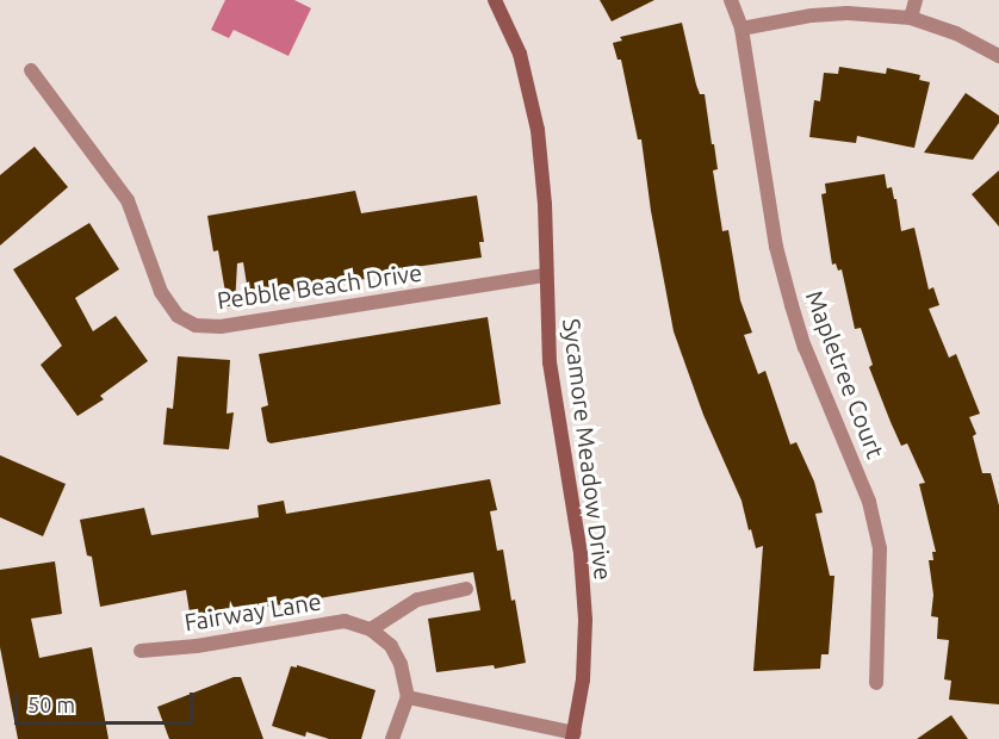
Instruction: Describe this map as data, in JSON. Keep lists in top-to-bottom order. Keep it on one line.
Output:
{"streets":{"street":["Pebble Beach Drive","Mapletree Court","Sycamore Meadow Drive","Fairway Lane"]},"crossings":[["Pebble Beach Drive","Sycamore Meadow Drive"]],"scale_bar":"50 m"}
